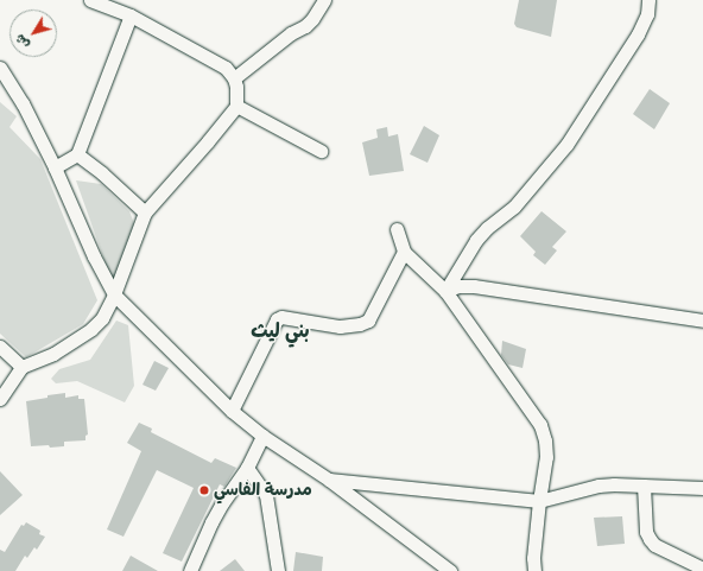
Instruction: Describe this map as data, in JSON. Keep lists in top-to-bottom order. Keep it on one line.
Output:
{"districts":["بني ليث"],"places":["مدرسة الفاسي"],"north":"bottom left"}
